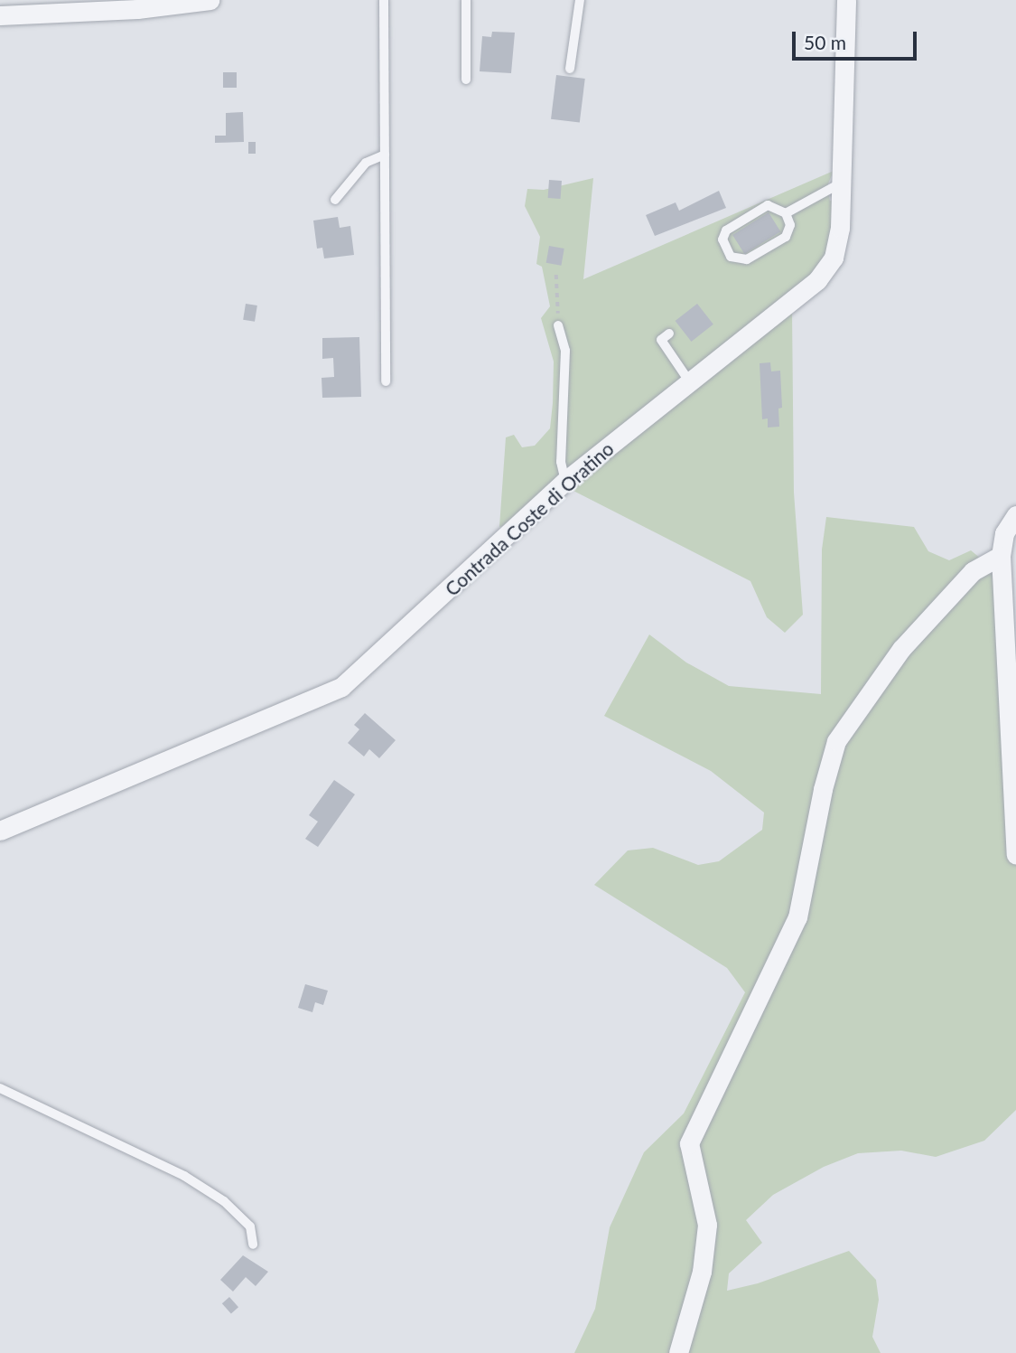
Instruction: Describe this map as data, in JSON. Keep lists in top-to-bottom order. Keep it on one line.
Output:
{"streets":{"street":["Contrada Coste di Oratino"]},"scale_bar":"50 m"}
